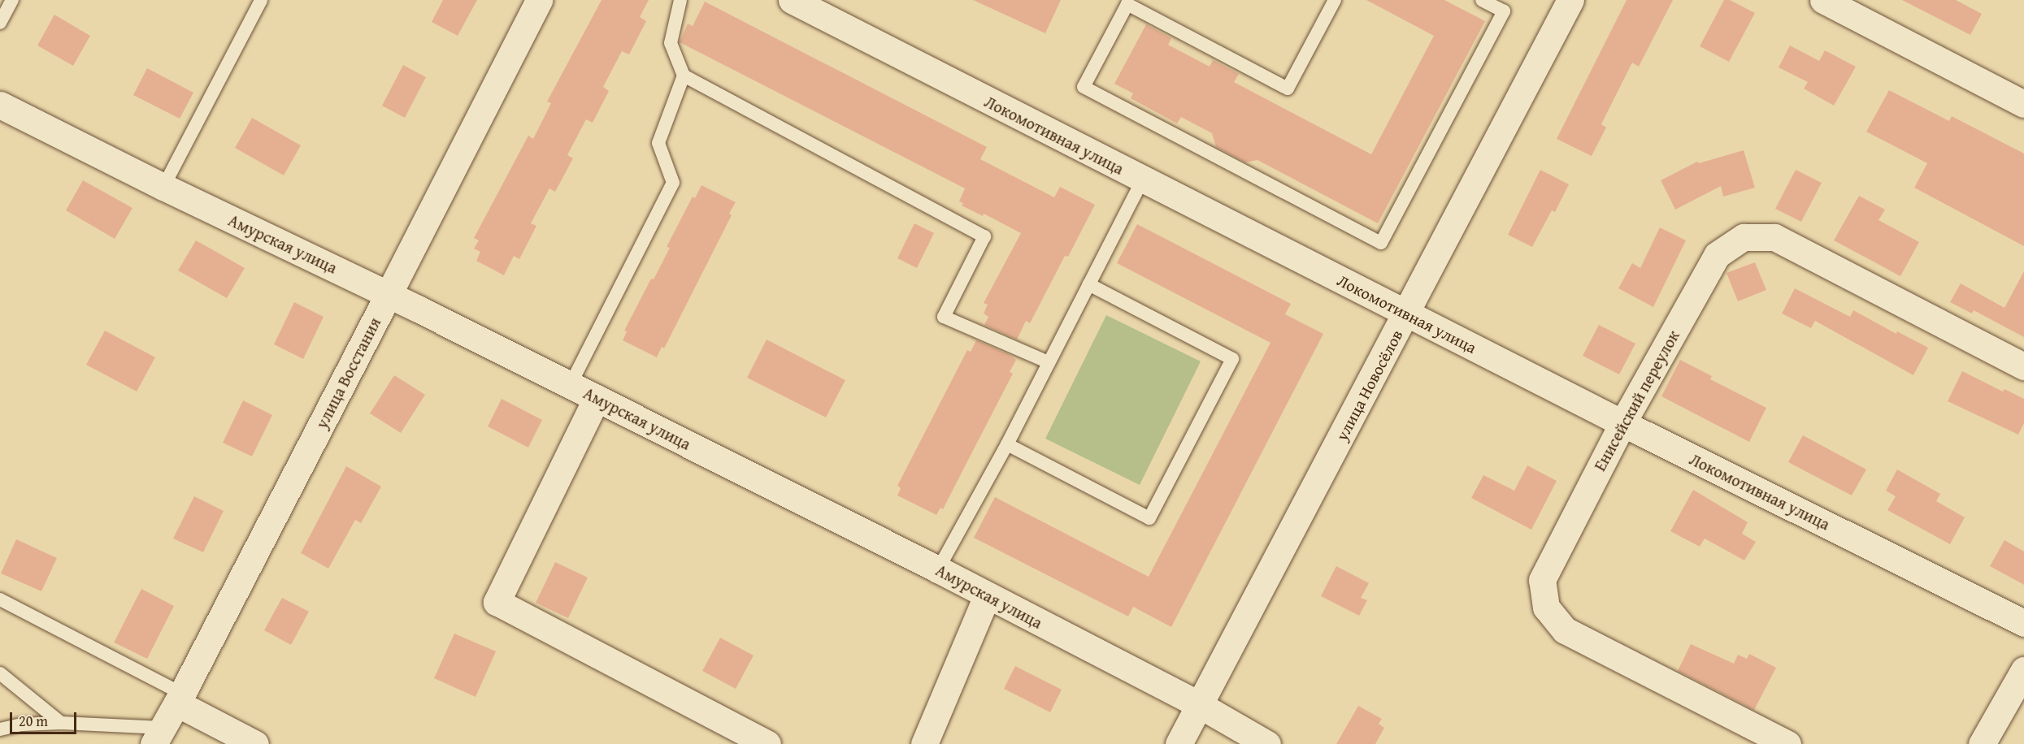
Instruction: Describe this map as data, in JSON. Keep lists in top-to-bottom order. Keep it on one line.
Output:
{"streets":{"street":["Локомотивная улица","Амурская улица","улица Восстания","улица Новосёлов","Енисейский переулок"]},"crossings":[["Локомотивная улица","улица Новосёлов"],["Локомотивная улица","Енисейский переулок"],["Амурская улица","улица Восстания"],["Амурская улица","улица Новосёлов"]],"scale_bar":"20 m"}
